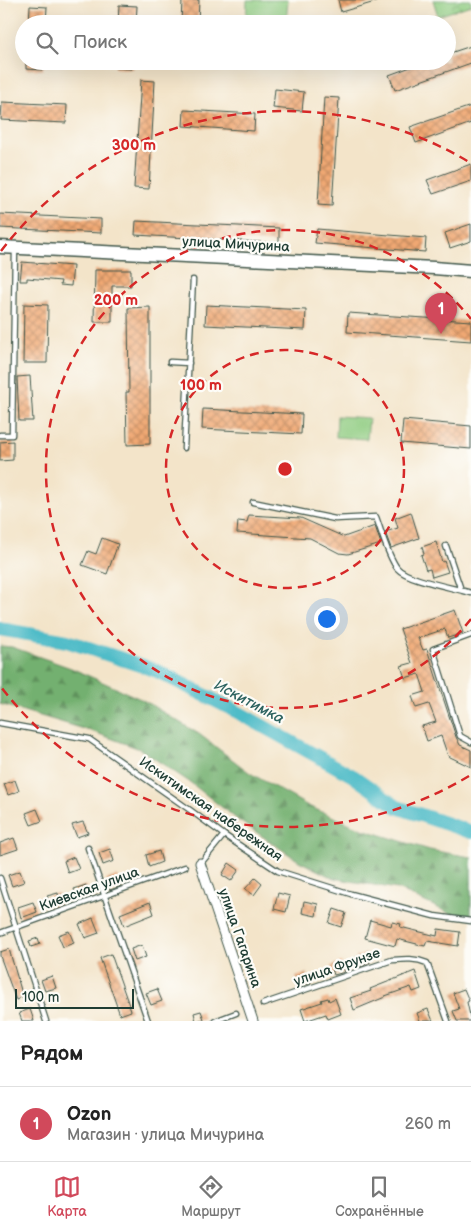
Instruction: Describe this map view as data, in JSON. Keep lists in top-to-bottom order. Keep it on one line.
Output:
{"streets":{"street":["улица Мичурина","улица Гагарина"],"lane":["Искитимская набережная","Киевская улица","улица Фрунзе"]},"water":["Искитимка"],"scale_bar":"100 m","page":{"search":"Поиск","pins":"1","scale":"100 m","heading":"Рядом","list":[{"mark":"1","name":"Ozon","note":"Магазин · улица Мичурина","value":"260 m"}],"nav":["Карта","Маршрут","Сохранённые"]},"rings":["300 m","200 m","100 m"]}
